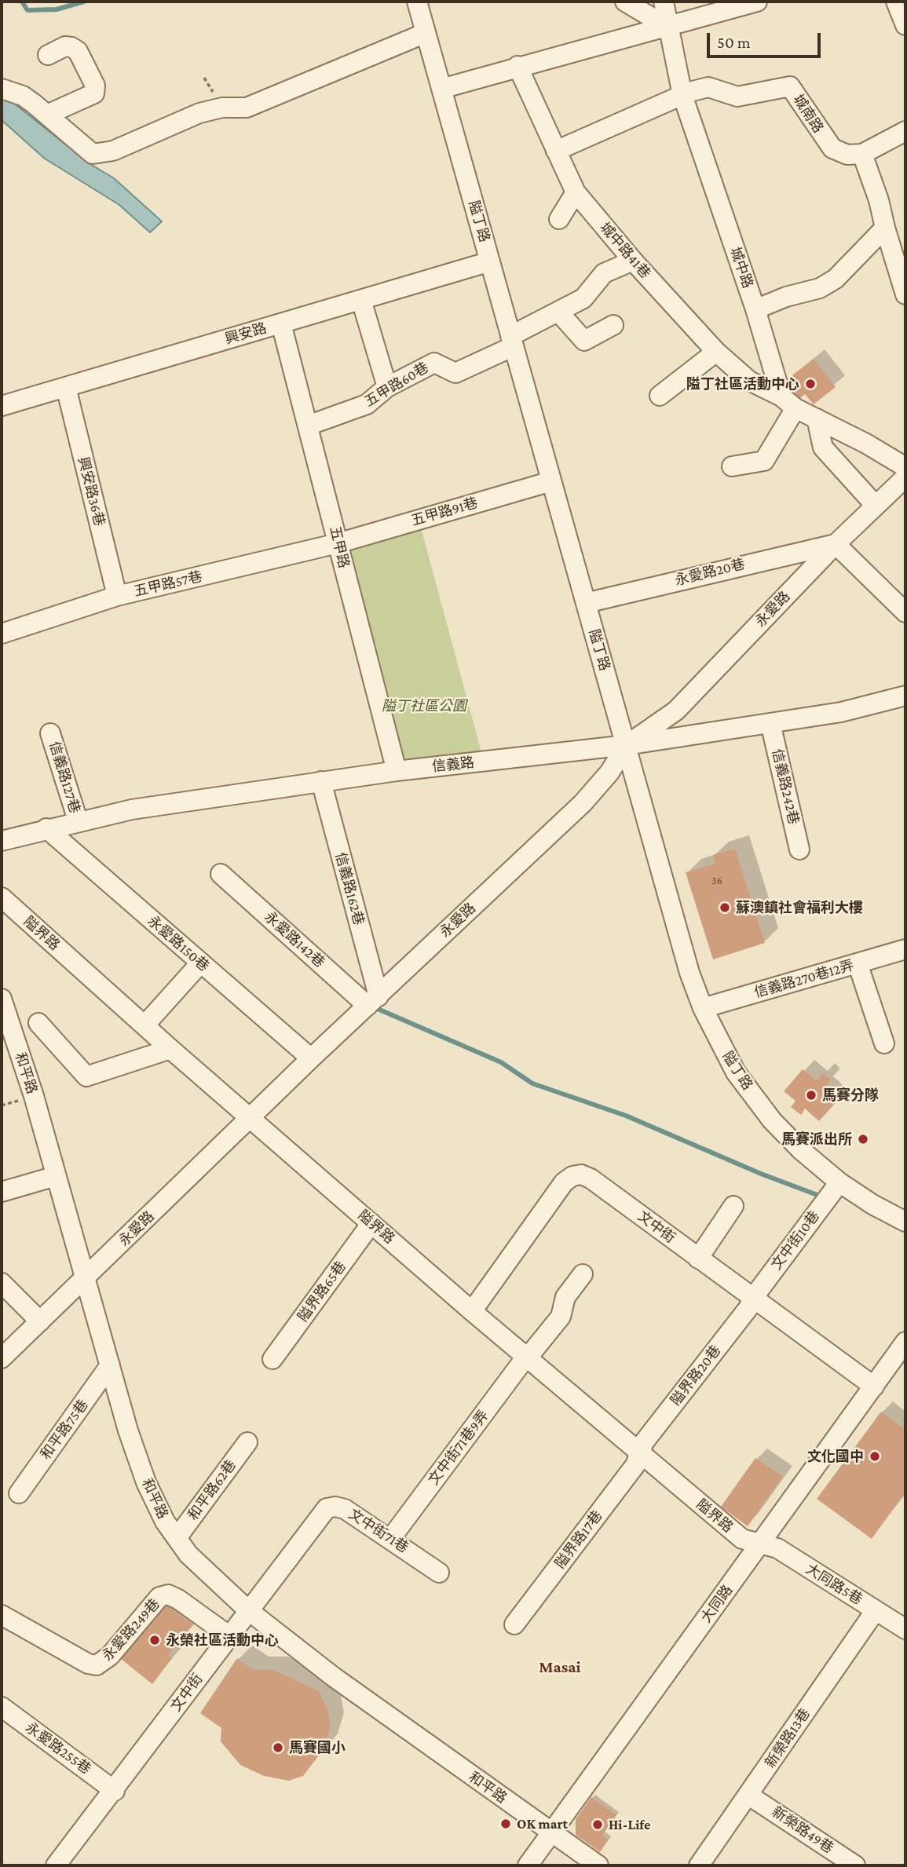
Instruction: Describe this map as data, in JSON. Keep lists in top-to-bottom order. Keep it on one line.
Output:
{"streets":{"street":["城南路","隘丁路","城中路41巷","城中路","興安路","五甲路60巷","興安路36巷","五甲路91巷","五甲路","永愛路20巷","五甲路57巷","永愛路","信義路","信義路127巷","信義路242巷","信義路162巷","隘界路","永愛路142巷","永愛路150巷","信義路270巷12弄","和平路","文中街","文中街10巷","隘界路65巷","隘界路20巷","和平路75巷","文中街71巷9弄","和平路62巷","文中街71巷","隘界路17巷","大同路5巷","大同路","永愛路249巷","新榮路13巷","永愛路255巷","新榮路49巷"]},"crossings":[["城南路","城中路41巷"],["城南路","城中路"],["隘丁路","興安路"],["隘丁路","五甲路60巷"],["隘丁路","五甲路91巷"],["隘丁路","永愛路20巷"],["隘丁路","永愛路"],["隘丁路","信義路"],["隘丁路","信義路270巷12弄"],["隘丁路","文中街10巷"],["城中路41巷","城中路"],["興安路","興安路36巷"],["興安路","五甲路"],["五甲路60巷","五甲路"],["興安路36巷","五甲路57巷"],["五甲路91巷","五甲路"],["五甲路91巷","五甲路57巷"],["五甲路","五甲路57巷"],["五甲路","信義路"],["永愛路20巷","永愛路"],["永愛路","信義路"],["永愛路","信義路162巷"],["永愛路","隘界路"],["永愛路","永愛路142巷"],["永愛路","永愛路150巷"],["永愛路","和平路"],["信義路","信義路127巷"],["信義路","信義路242巷"],["信義路","信義路162巷"],["信義路","永愛路150巷"],["信義路162巷","永愛路142巷"],["隘界路","文中街"],["隘界路","隘界路65巷"],["隘界路","隘界路20巷"],["隘界路","文中街71巷9弄"],["隘界路","隘界路17巷"],["隘界路","大同路5巷"],["隘界路","大同路"],["和平路","文中街"],["和平路","和平路75巷"],["和平路","和平路62巷"],["和平路","大同路"],["文中街","文中街10巷"],["文中街","隘界路20巷"],["文中街","文中街71巷"],["文中街","大同路"],["文中街","永愛路249巷"],["文中街","永愛路255巷"],["文中街10巷","隘界路20巷"],["隘界路20巷","隘界路17巷"],["文中街71巷9弄","文中街71巷"],["大同路5巷","大同路"],["大同路5巷","新榮路13巷"],["新榮路13巷","新榮路49巷"]],"districts":["Masai"],"parks":["隘丁社區公園"],"places":["隘丁社區活動中心","蘇澳鎮社會福利大樓","馬賽分隊","馬賽派出所","文化國中","永榮社區活動中心","馬賽國小","OK mart","Hi-Life"],"house_numbers":["36"],"scale_bar":"50 m"}
